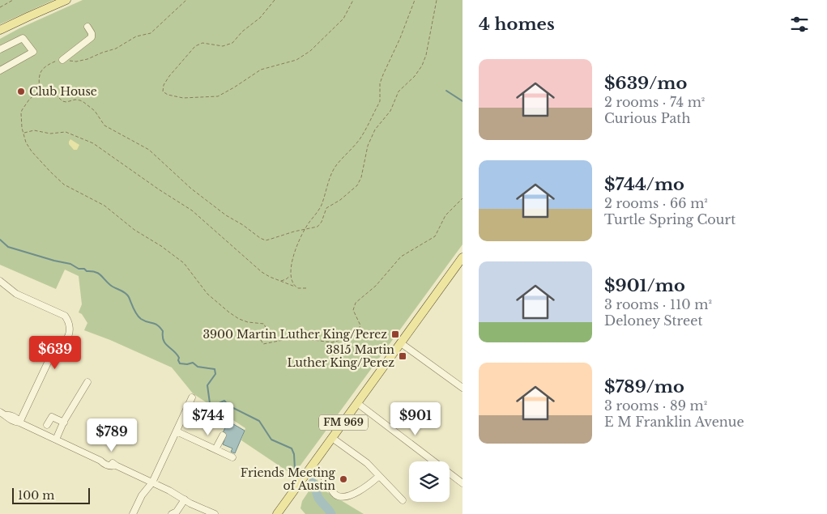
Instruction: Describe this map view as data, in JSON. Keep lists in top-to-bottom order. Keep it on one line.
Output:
{"streets":{"main road":["FM 969"]},"places":{"other":["Club House","Friends Meeting of Austin"],"transit":["3900 Martin Luther King/Perez","3815 Martin Luther King/Perez"]},"scale_bar":"100 m","page":{"heading":"4 homes","list":[{"name":"$639/mo","note":"2 rooms · 74 m² · Curious Path"},{"name":"$744/mo","note":"2 rooms · 66 m² · Turtle Spring Court"},{"name":"$901/mo","note":"3 rooms · 110 m² · Deloney Street"},{"name":"$789/mo","note":"3 rooms · 89 m² · E M Franklin Avenue"}],"price":["$639","$744","$901","$789"],"scale":"100 m"}}
